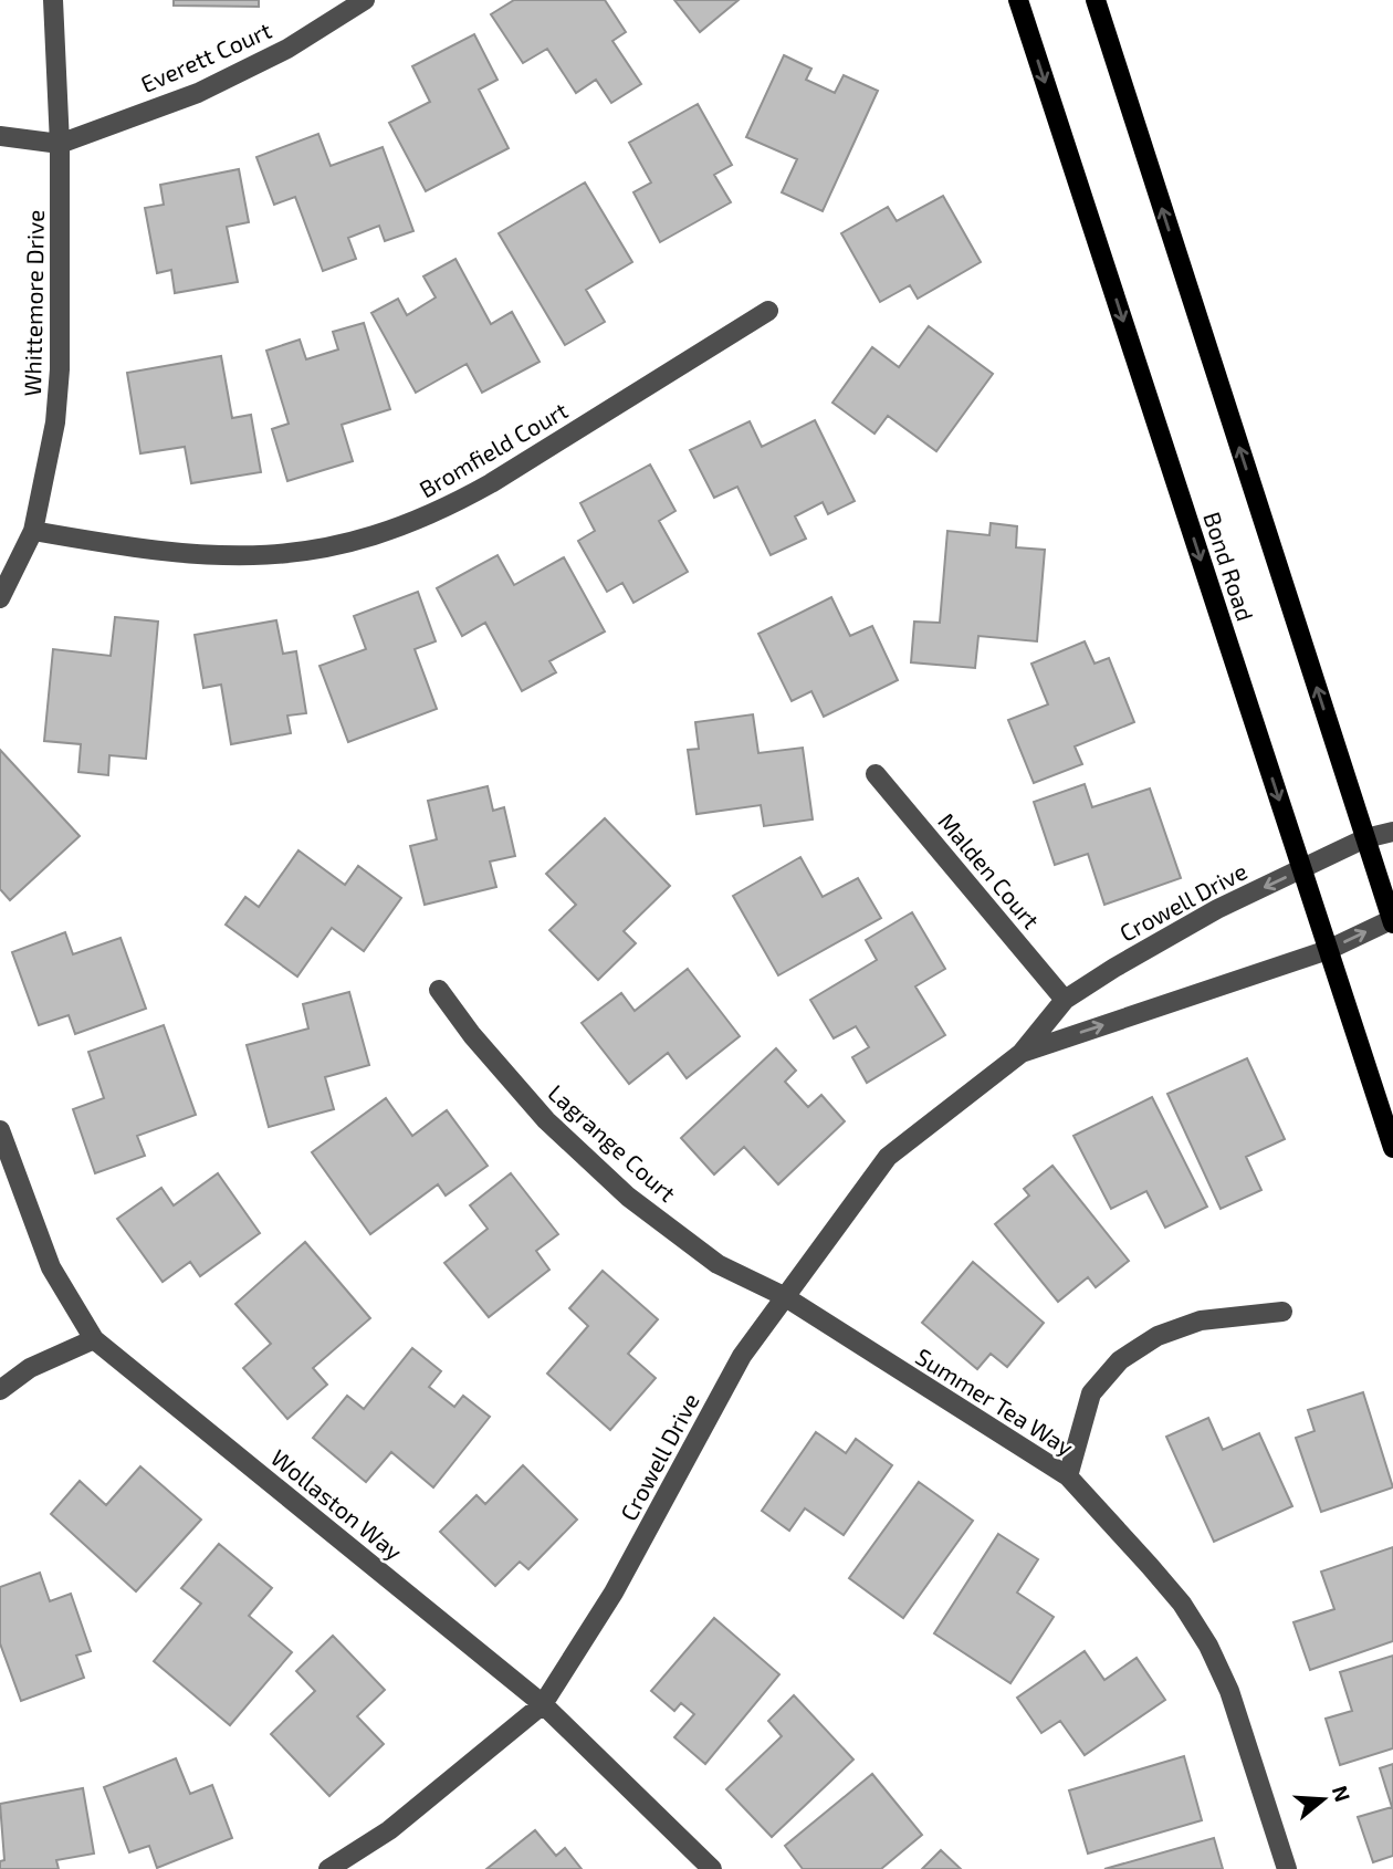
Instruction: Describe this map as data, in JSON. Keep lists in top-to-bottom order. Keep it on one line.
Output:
{"streets":{"main road":["Bond Road"],"street":["Everett Court","Whittemore Drive","Bromfield Court","Malden Court","Crowell Drive","Lagrange Court","Summer Tea Way","Wollaston Way"]},"crossings":[["Everett Court","Whittemore Drive"],["Whittemore Drive","Bromfield Court"],["Bond Road","Crowell Drive"],["Malden Court","Crowell Drive"],["Crowell Drive","Lagrange Court"],["Crowell Drive","Summer Tea Way"],["Crowell Drive","Wollaston Way"],["Lagrange Court","Summer Tea Way"]],"north":"right"}
